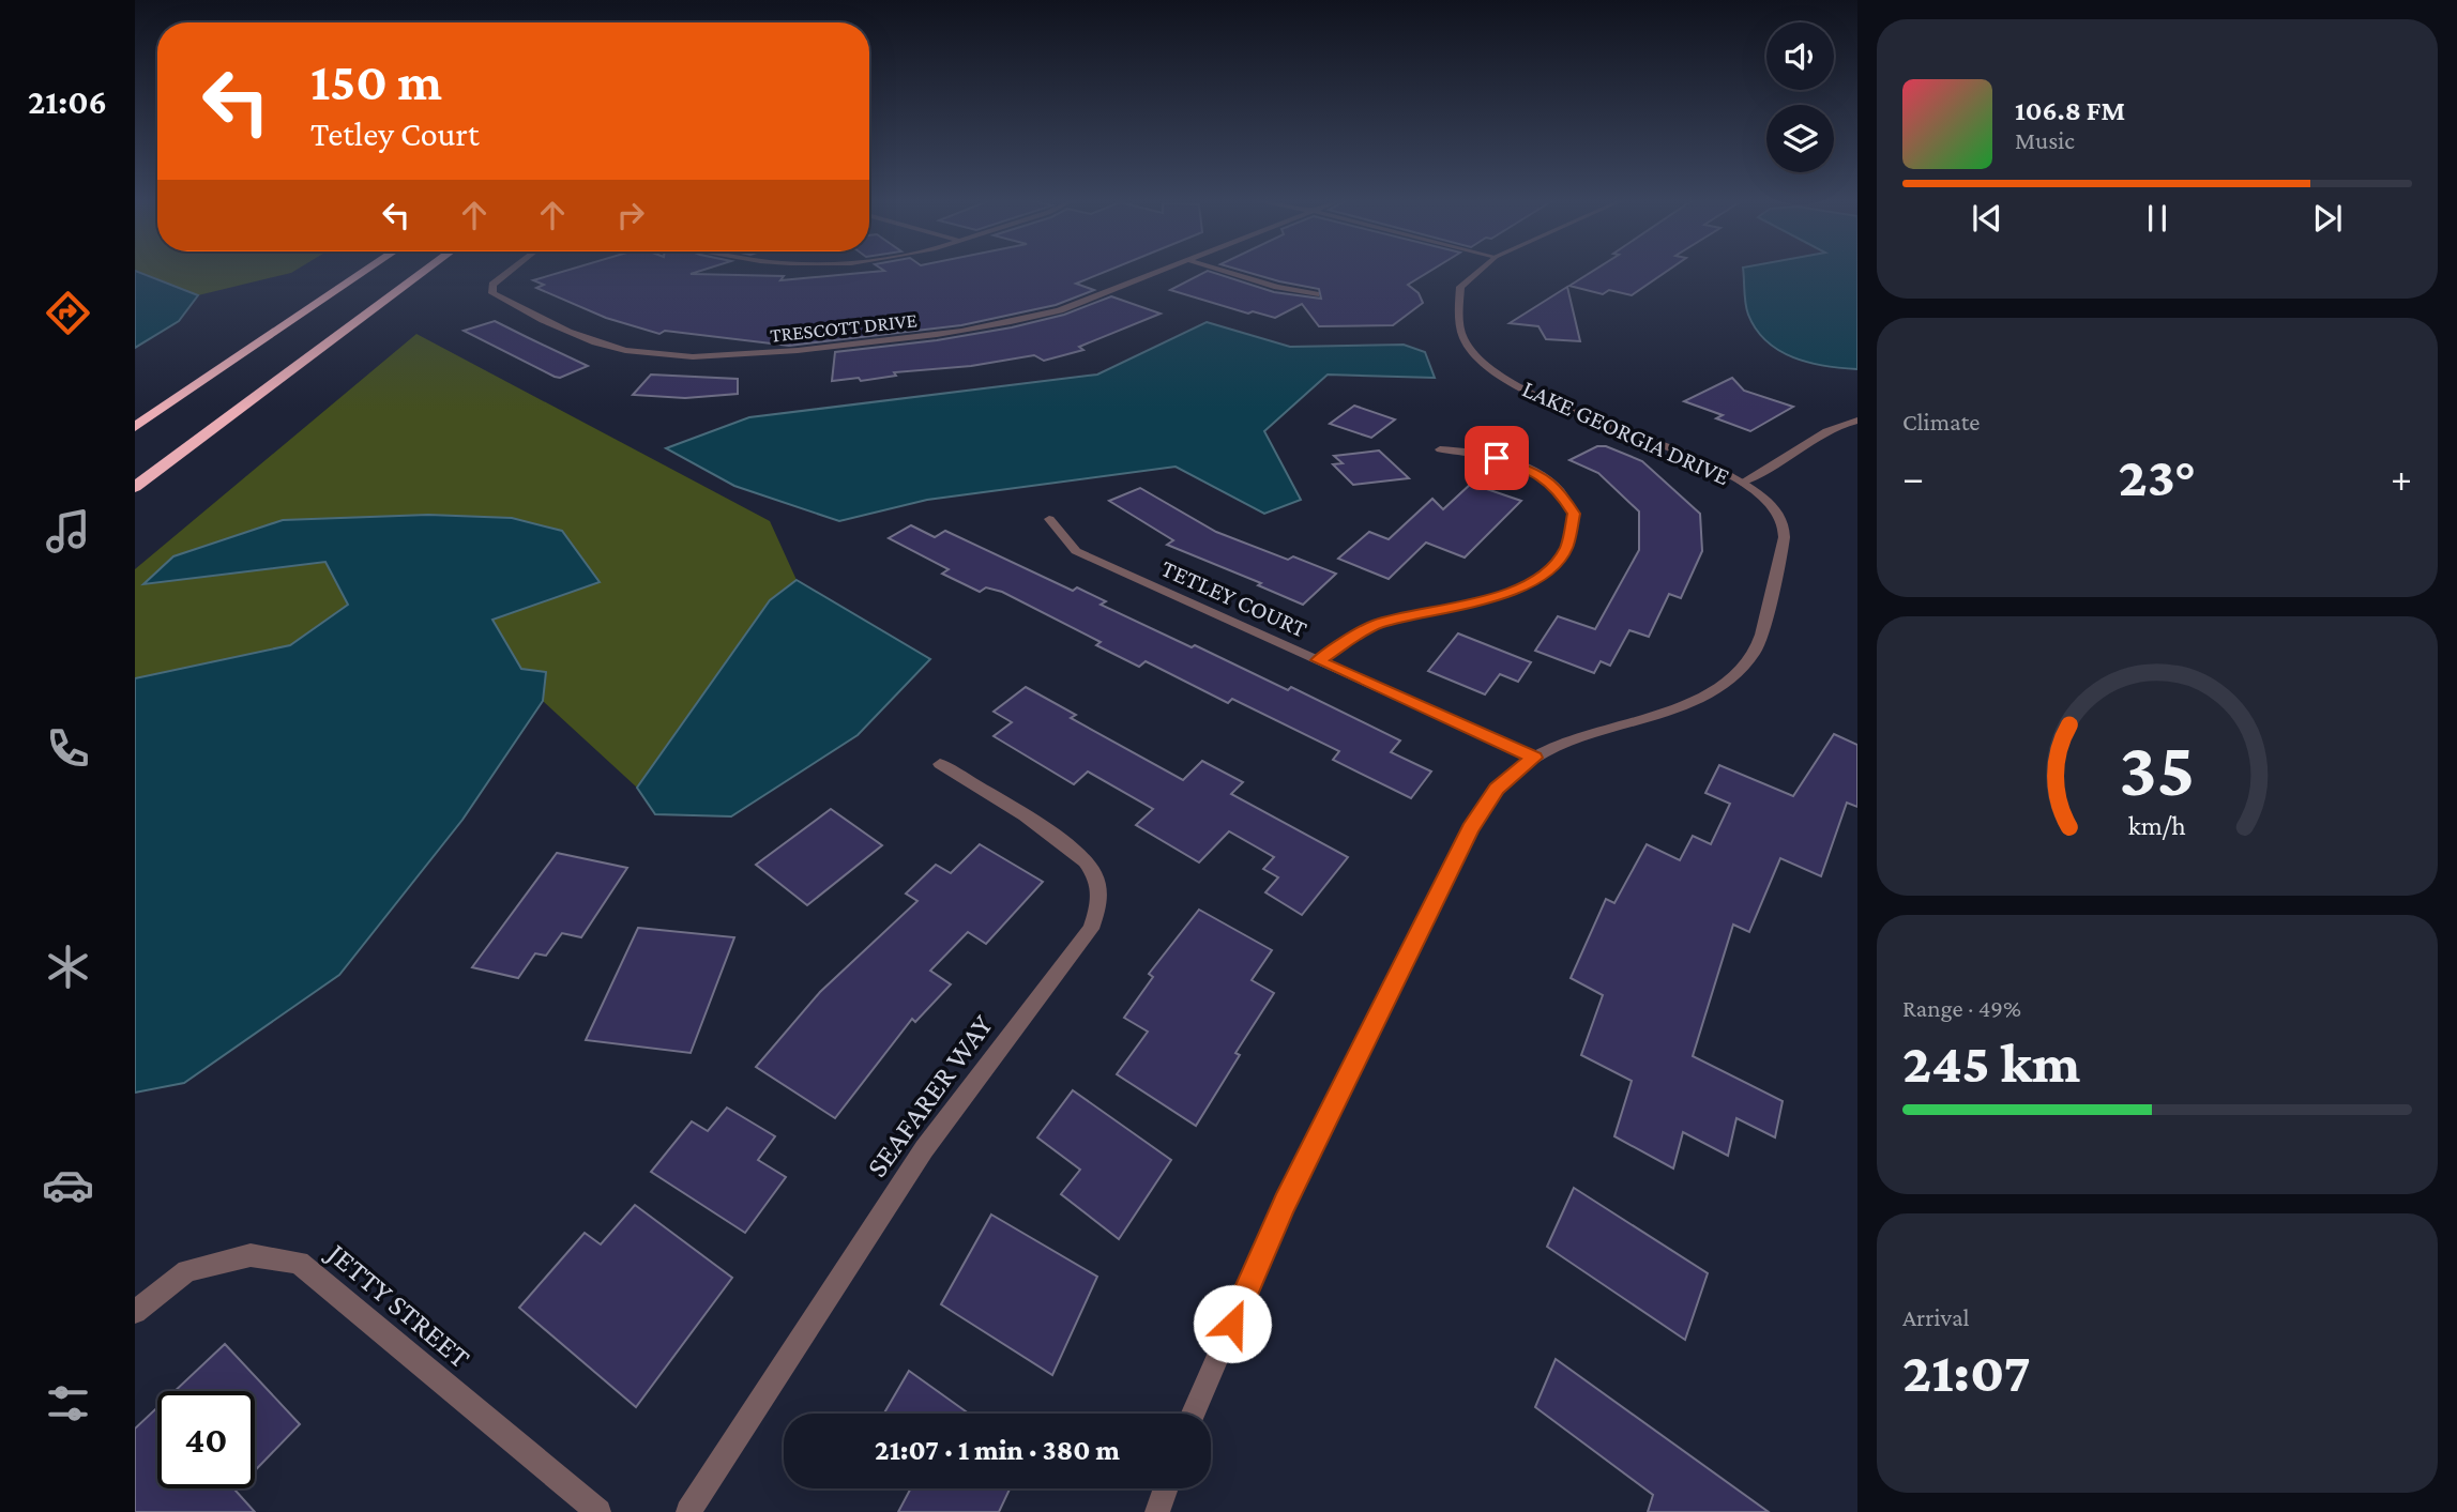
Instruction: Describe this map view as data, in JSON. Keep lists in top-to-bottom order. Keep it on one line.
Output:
{"streets":{"street":["TRESCOTT DRIVE","LAKE GEORGIA DRIVE","TETLEY COURT","SEAFARER WAY","JETTY STREET"]},"crossings":[["LAKE GEORGIA DRIVE","TETLEY COURT"]],"page":{"tabs":"21:06","turn":["150 m","Tetley Court"],"song":["106.8 FM","Music"],"tile":["Climate",["Range · 49%","245 km"],["Arrival","21:07"]],"heat":["−","23°","+"],"limit":"40","trip":"21:07 · 1 min · 380 m","gauge":["35","km/h"]}}
